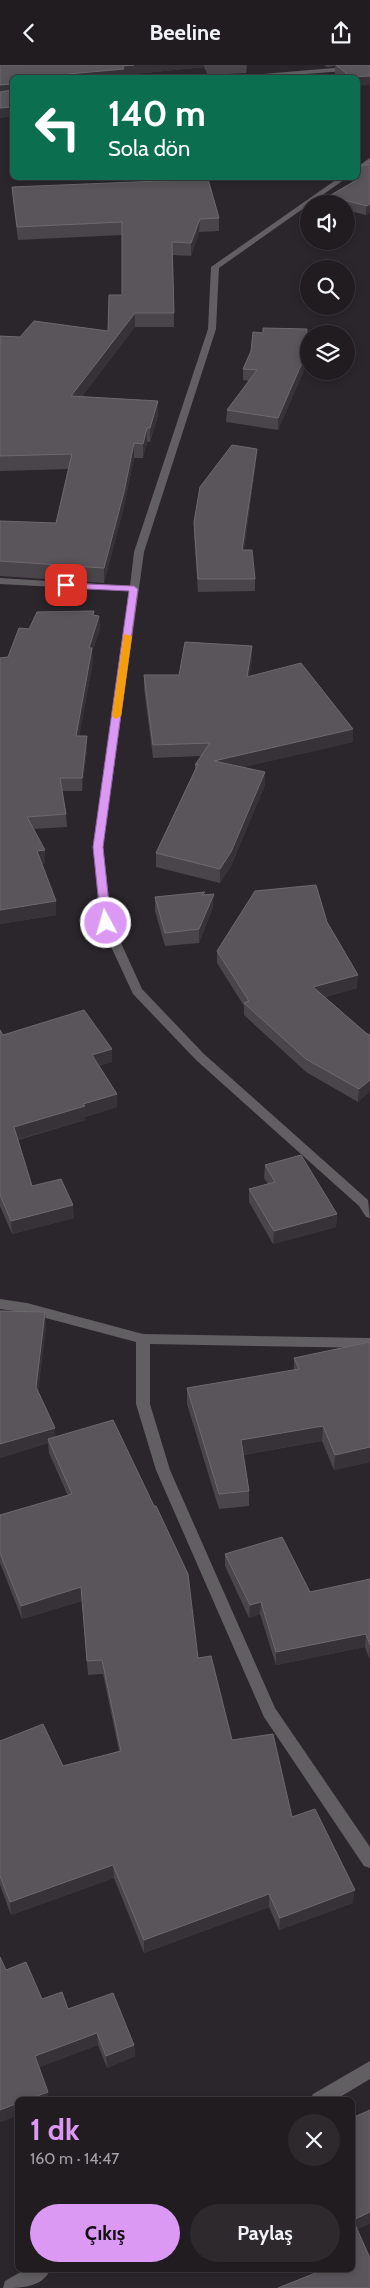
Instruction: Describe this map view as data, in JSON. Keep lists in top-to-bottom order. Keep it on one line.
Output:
{"page":{"header":"Beeline","turn":["140 m","Sola dön"],"heading":["1 dk","160 m · 14:47"],"buttons":["Çıkış","Paylaş"]}}
